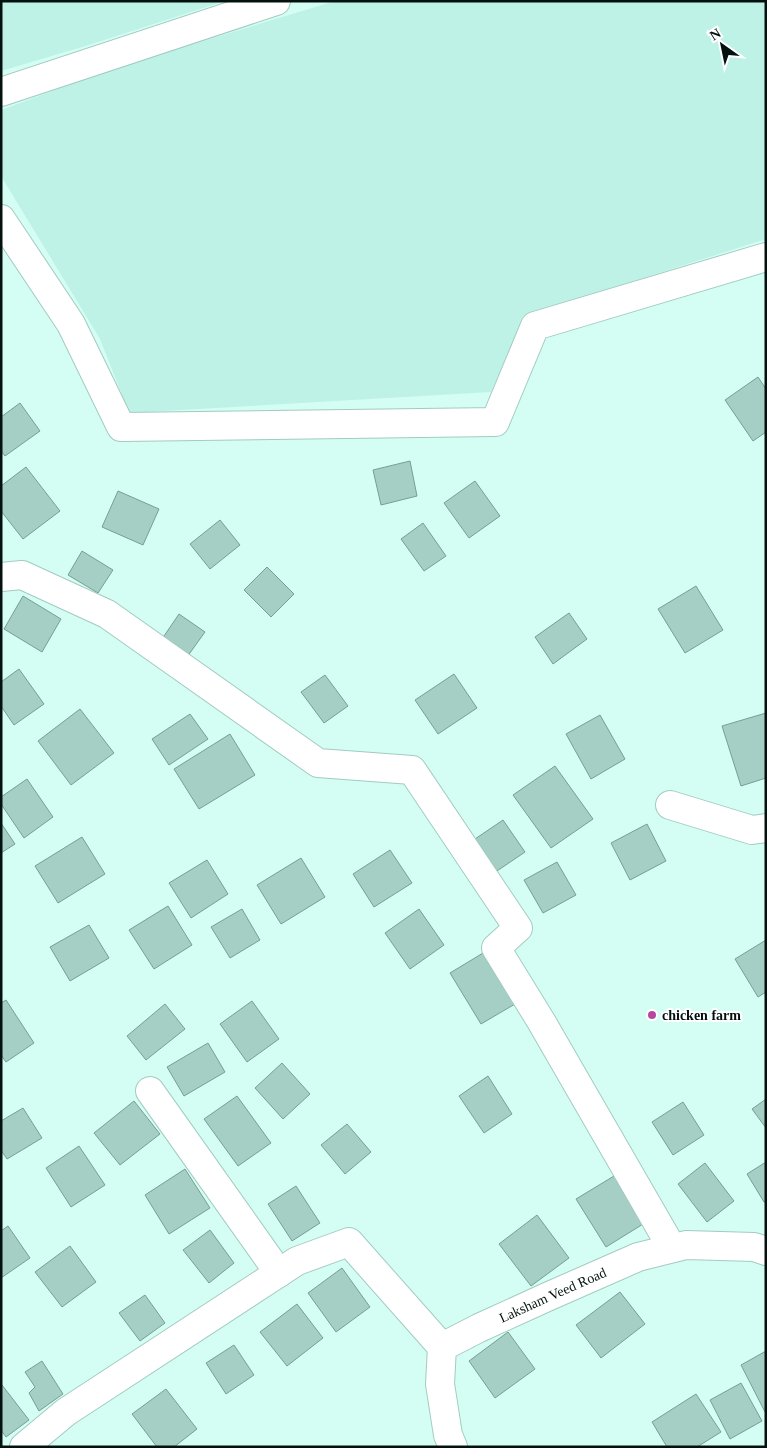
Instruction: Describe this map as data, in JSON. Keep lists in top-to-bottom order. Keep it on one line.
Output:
{"streets":{"street":["Laksham Veed Road"]},"places":["chicken farm"],"north":"top left"}
